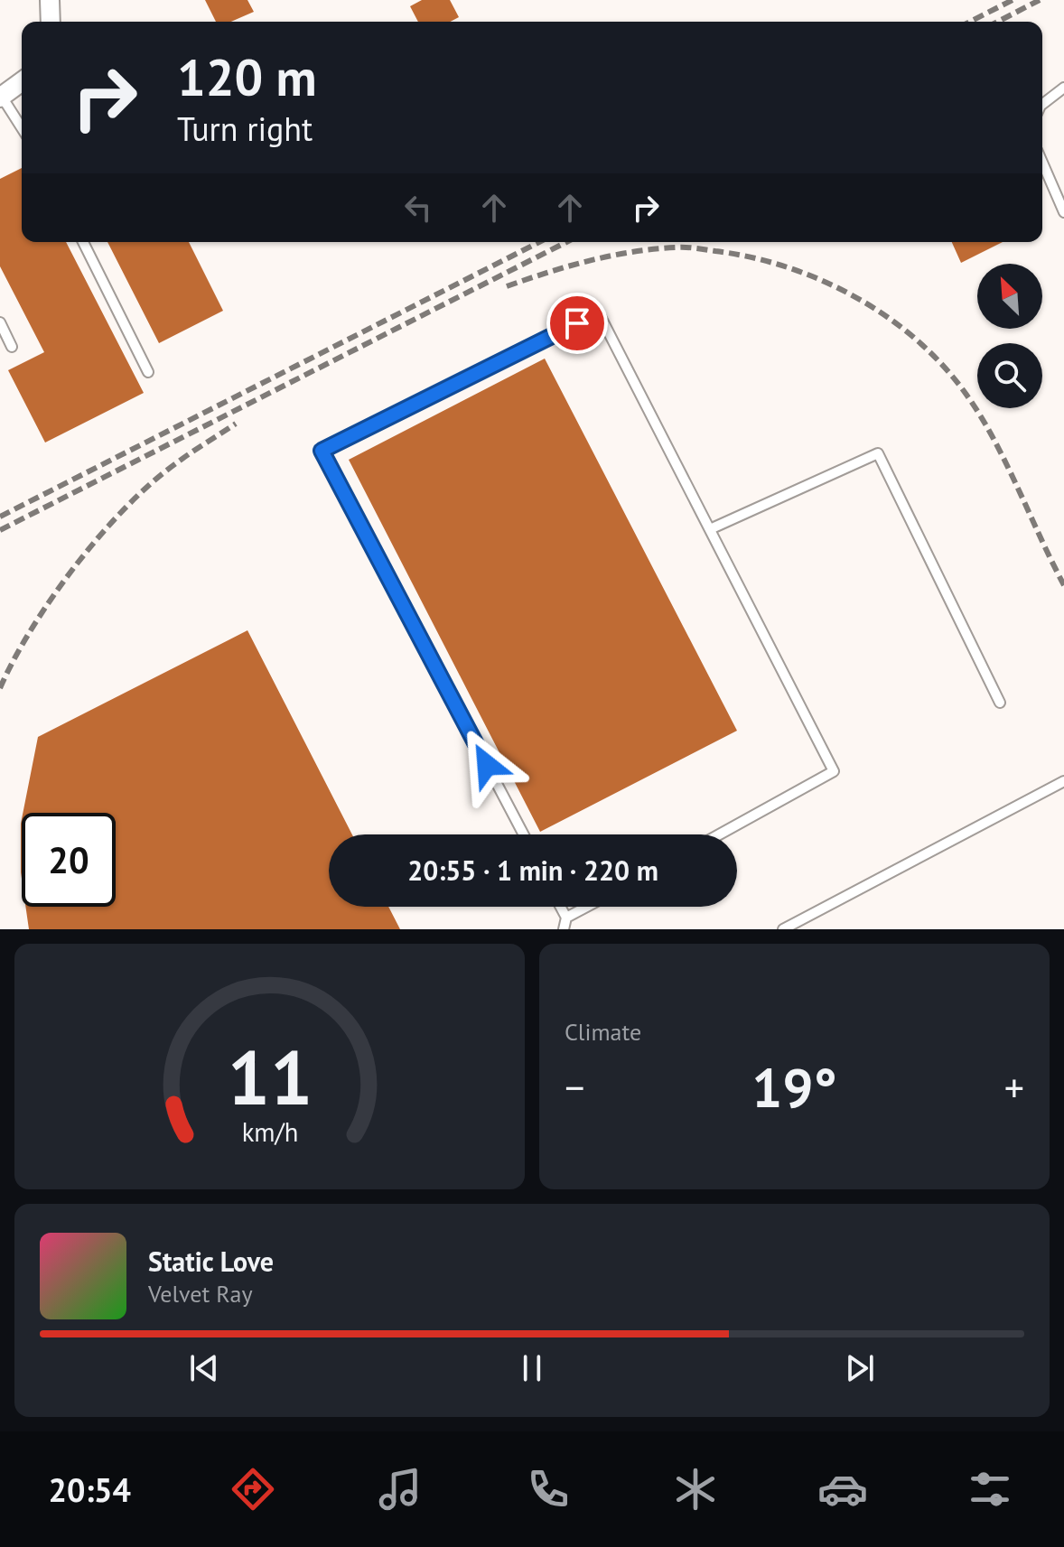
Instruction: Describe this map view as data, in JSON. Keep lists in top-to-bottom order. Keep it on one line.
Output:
{"north":"top left","page":{"turn":["120 m","Turn right"],"limit":"20","trip":"20:55 · 1 min · 220 m","tile":"Climate","heat":["−","19°","+"],"song":["Static Love","Velvet Ray"],"tabs":"20:54","gauge":["11","km/h"]}}
